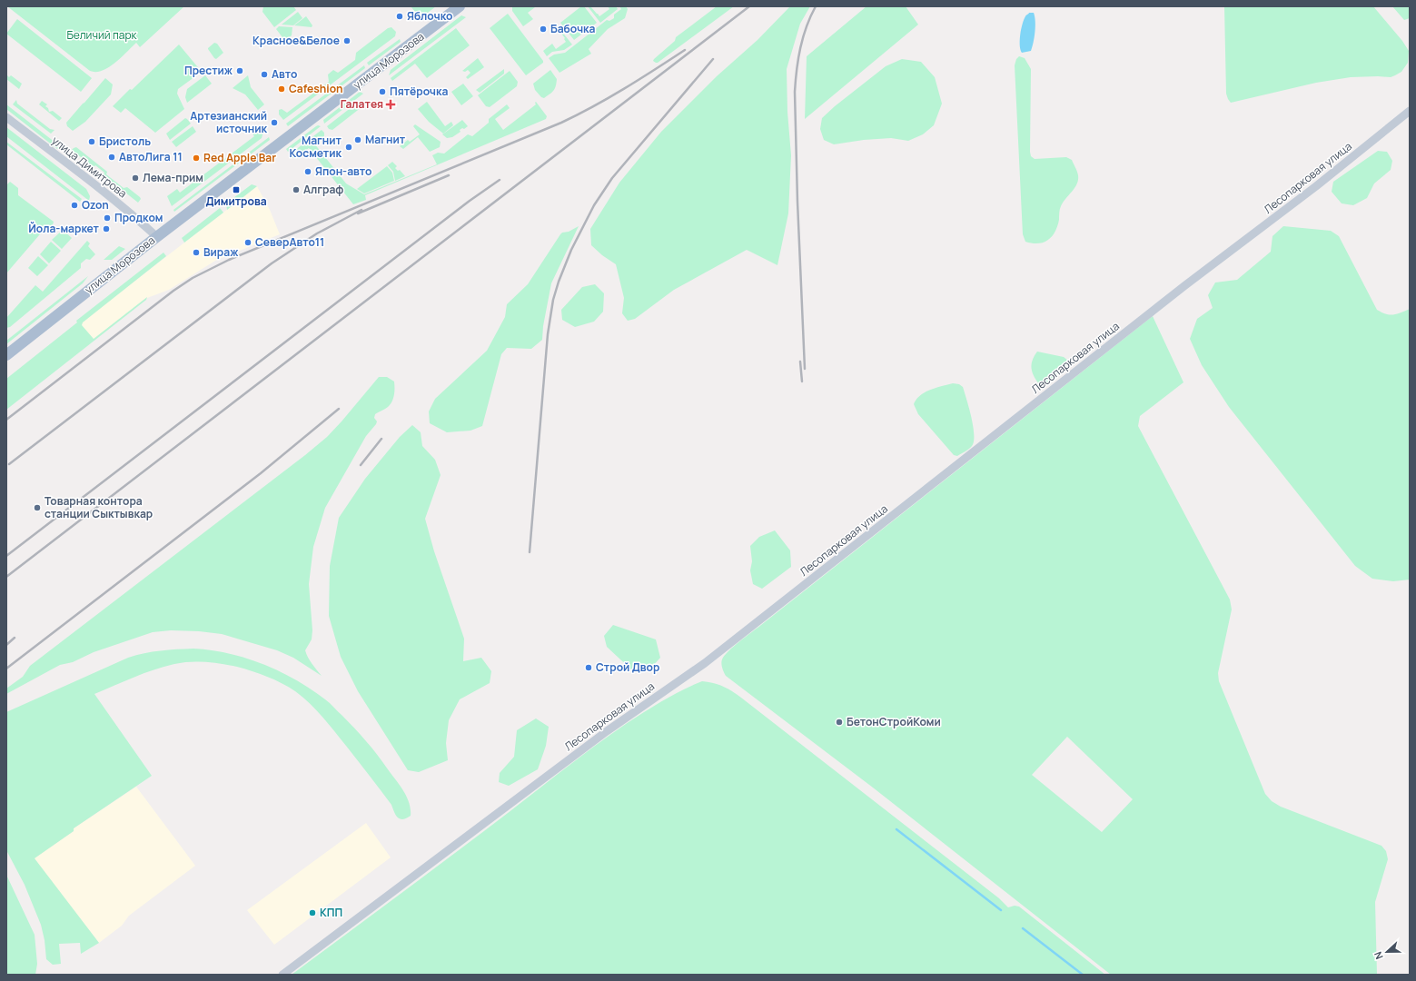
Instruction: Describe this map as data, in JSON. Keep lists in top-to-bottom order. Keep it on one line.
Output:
{"streets":{"main road":["улица Морозова"],"street":["улица Димитрова","Лесопарковая улица"]},"crossings":[["улица Морозова","улица Димитрова"]],"parks":["Беличий парк"],"places":{"other":["Яблочко","Бабочка","Красное&Белое","Престиж","Авто","Cafeshion","Пятёрочка","Артезианский источник","Магнит","Бристоль","Магнит Косметик","АвтоЛига 11","Red Apple Bar","Япон-авто","Лема-прим","Алграф","Ozon","Продком","Йола-маркет","СеверАвто11","Вираж","Товарная контора станции Сыктывкар","Строй Двор","БетонСтройКоми","КПП"],"health":["Галатея"],"transit":["Димитрова"]},"north":"left"}
